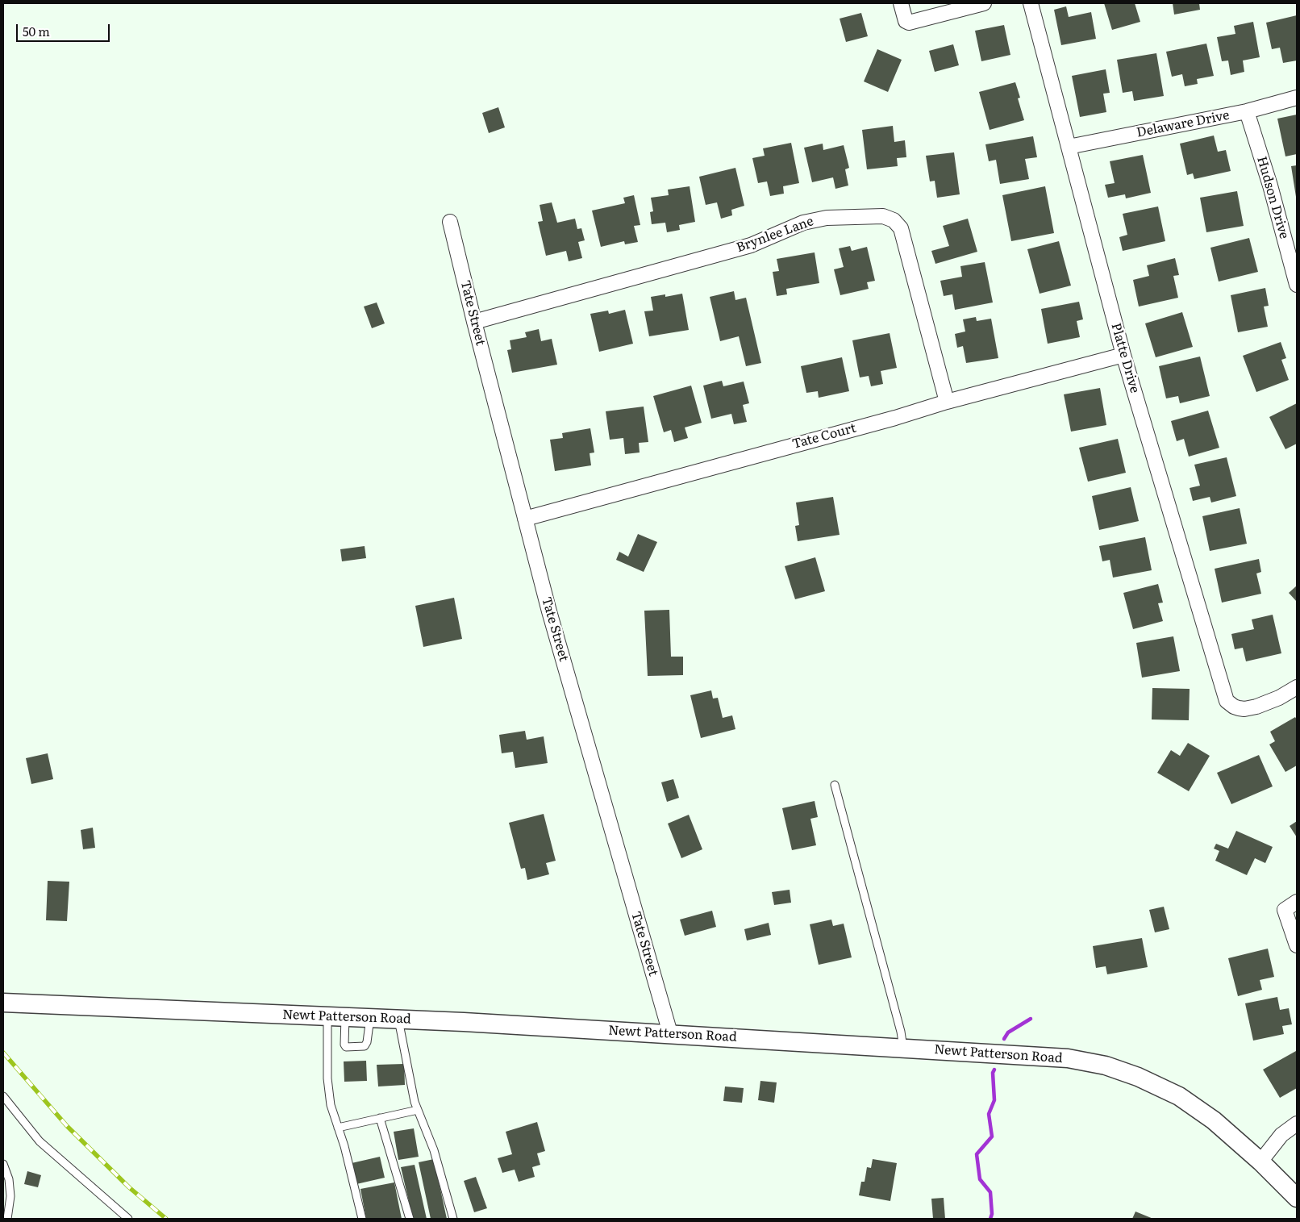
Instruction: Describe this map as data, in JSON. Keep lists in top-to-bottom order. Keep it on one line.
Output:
{"streets":{"street":["Delaware Drive","Hudson Drive","Brynlee Lane","Tate Street","Platte Drive","Tate Court","Newt Patterson Road"]},"crossings":[["Delaware Drive","Hudson Drive"],["Delaware Drive","Platte Drive"],["Brynlee Lane","Tate Street"],["Brynlee Lane","Tate Court"],["Tate Street","Tate Court"],["Tate Street","Newt Patterson Road"],["Platte Drive","Tate Court"]],"scale_bar":"50 m"}
